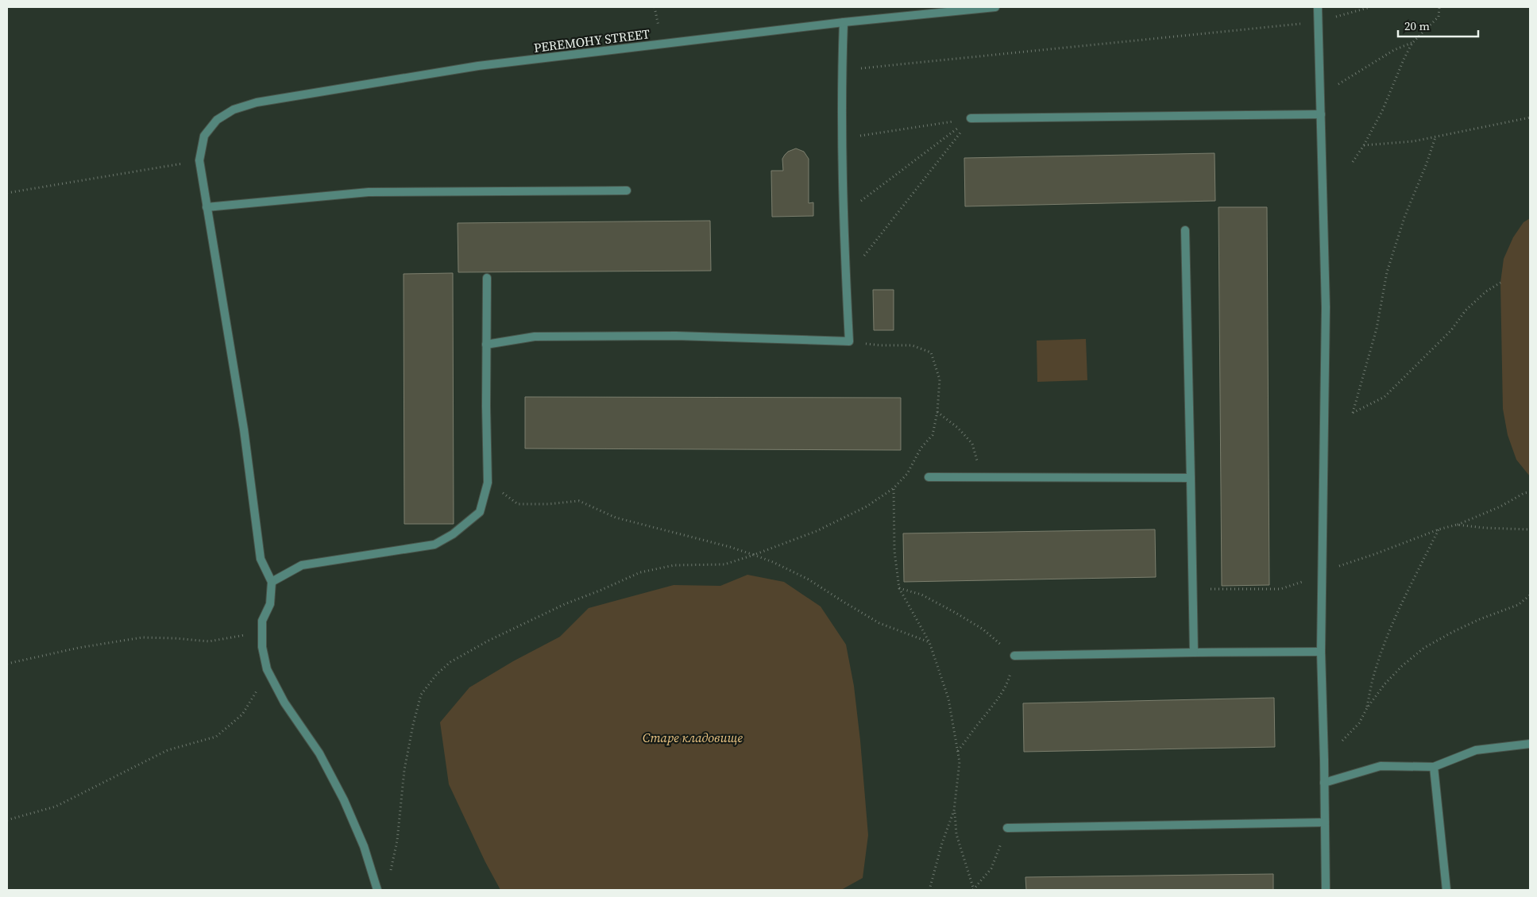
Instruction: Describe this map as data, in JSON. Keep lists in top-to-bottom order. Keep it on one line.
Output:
{"streets":{"street":["PEREMOHY STREET"]},"parks":["Старе кладовище"],"scale_bar":"20 m"}
